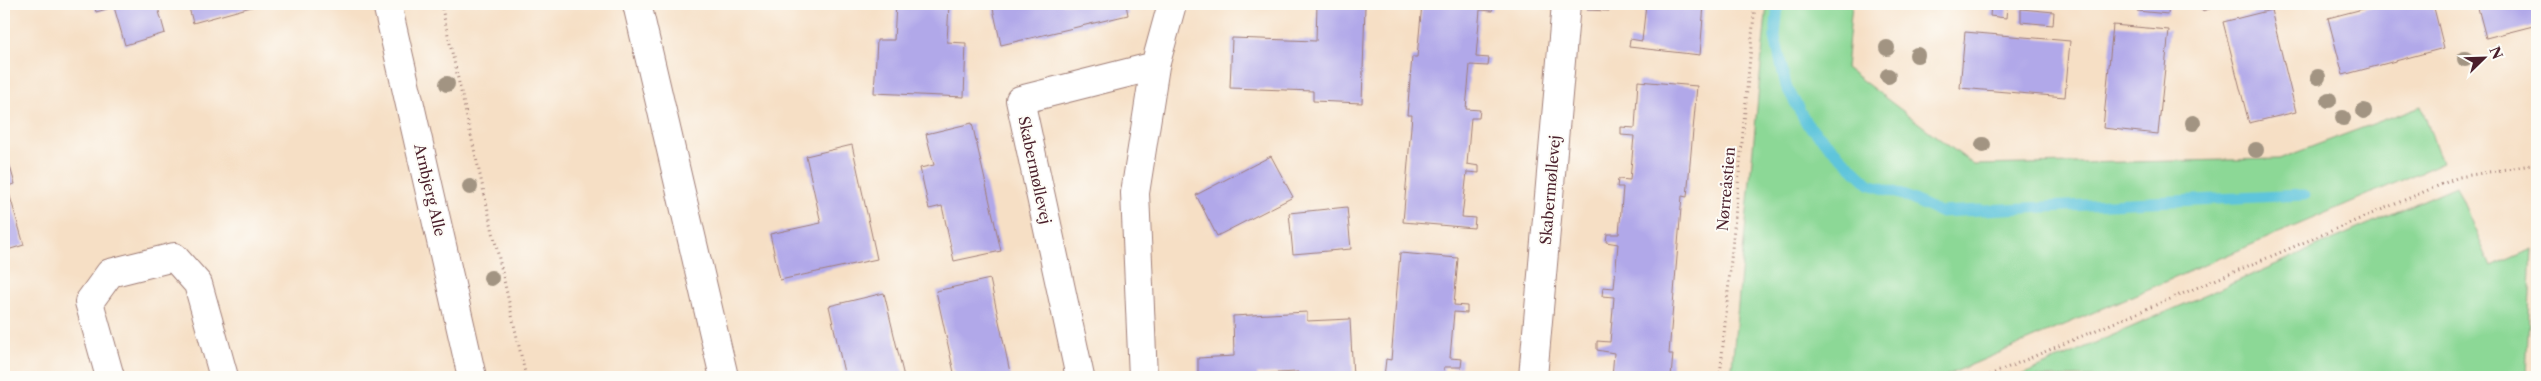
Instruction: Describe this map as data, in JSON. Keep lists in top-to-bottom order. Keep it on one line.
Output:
{"streets":{"street":["Skabermøllevej","Arnbjerg Alle"],"path":["Nørreåstien"]},"north":"top right"}
